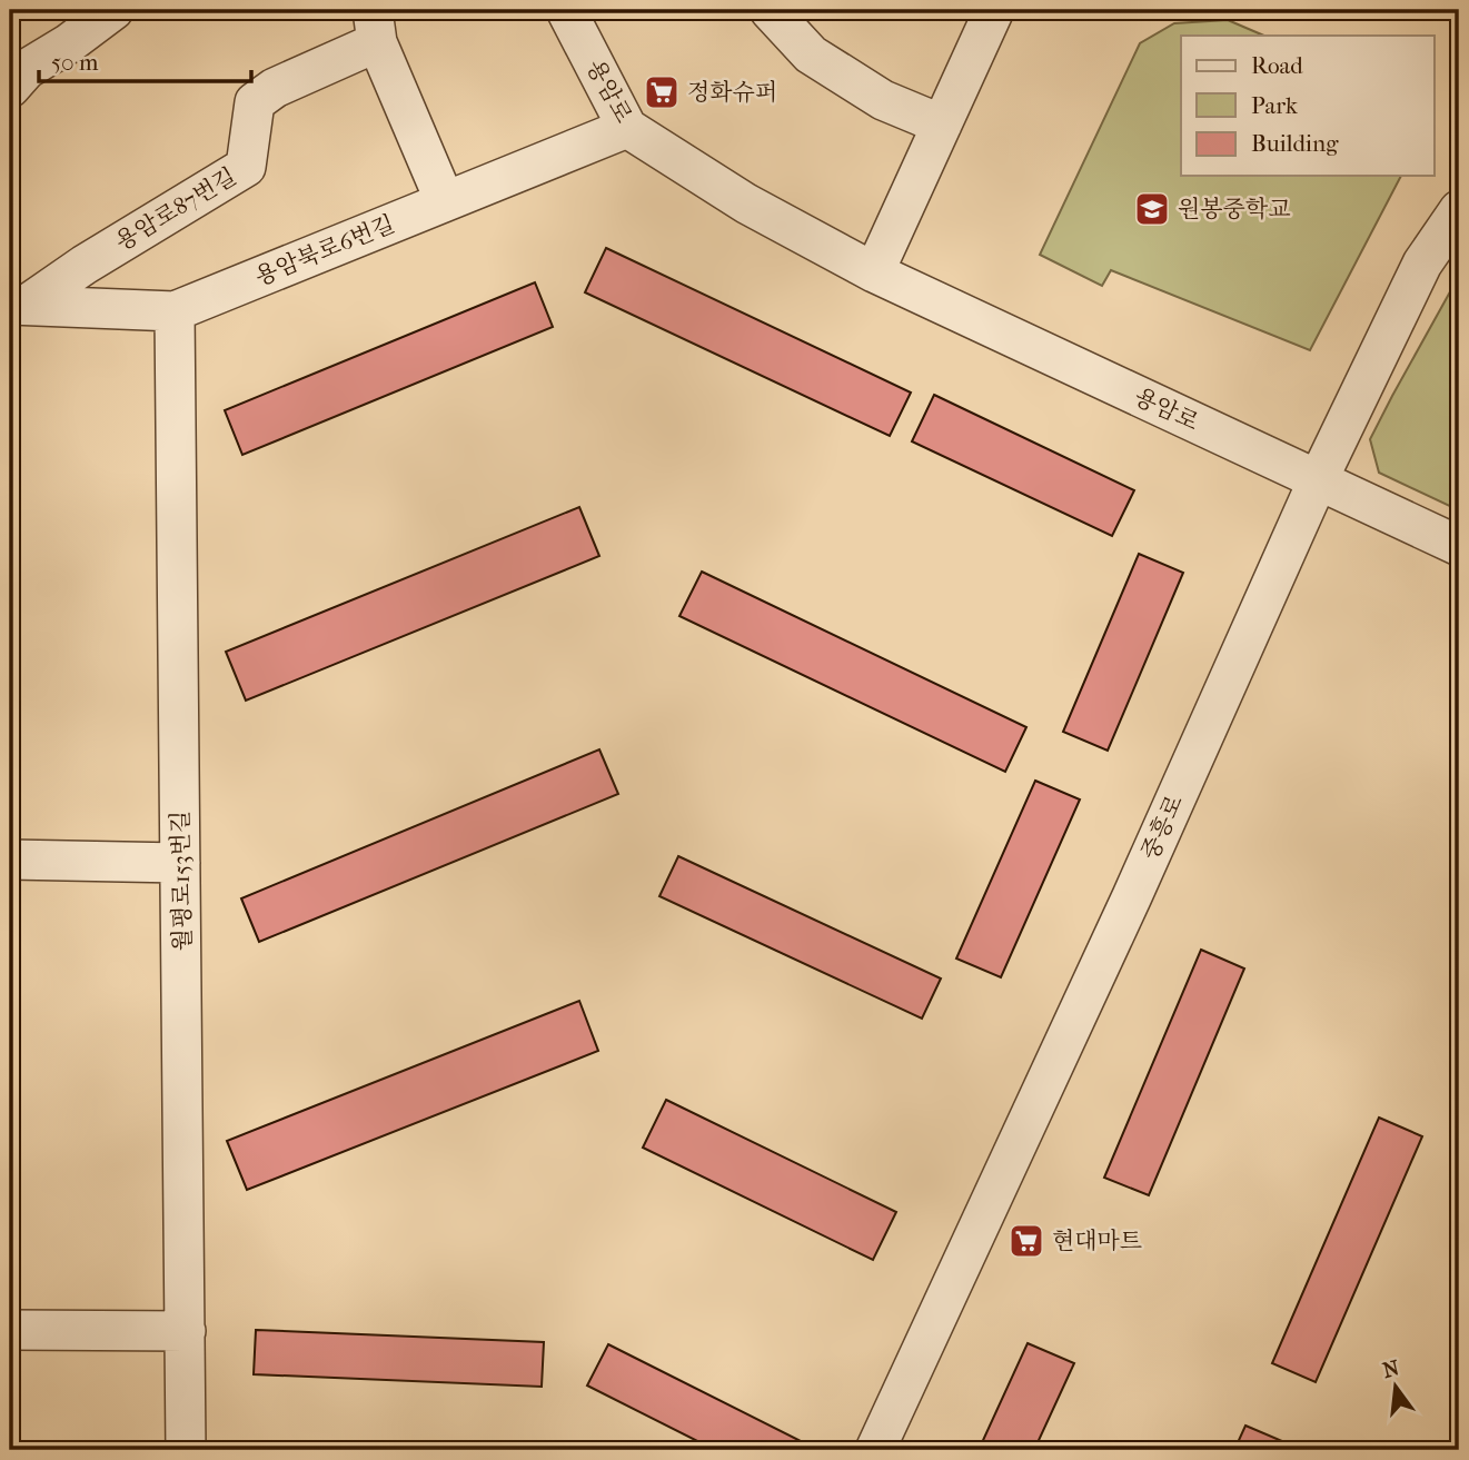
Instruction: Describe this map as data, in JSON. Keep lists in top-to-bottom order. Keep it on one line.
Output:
{"streets":{"street":["용암로","용암로87번길","용암북로6번길","중흥로","월평로153번길"]},"crossings":[["용암로","용암북로6번길"],["용암로","중흥로"],["용암로87번길","용암북로6번길"],["용암북로6번길","월평로153번길"]],"places":{"supermarket":["정화슈퍼","현대마트"],"school or university":["원봉중학교"]},"legend":["Road","Park","Building"],"scale_bar":"50 m","north":"top"}
